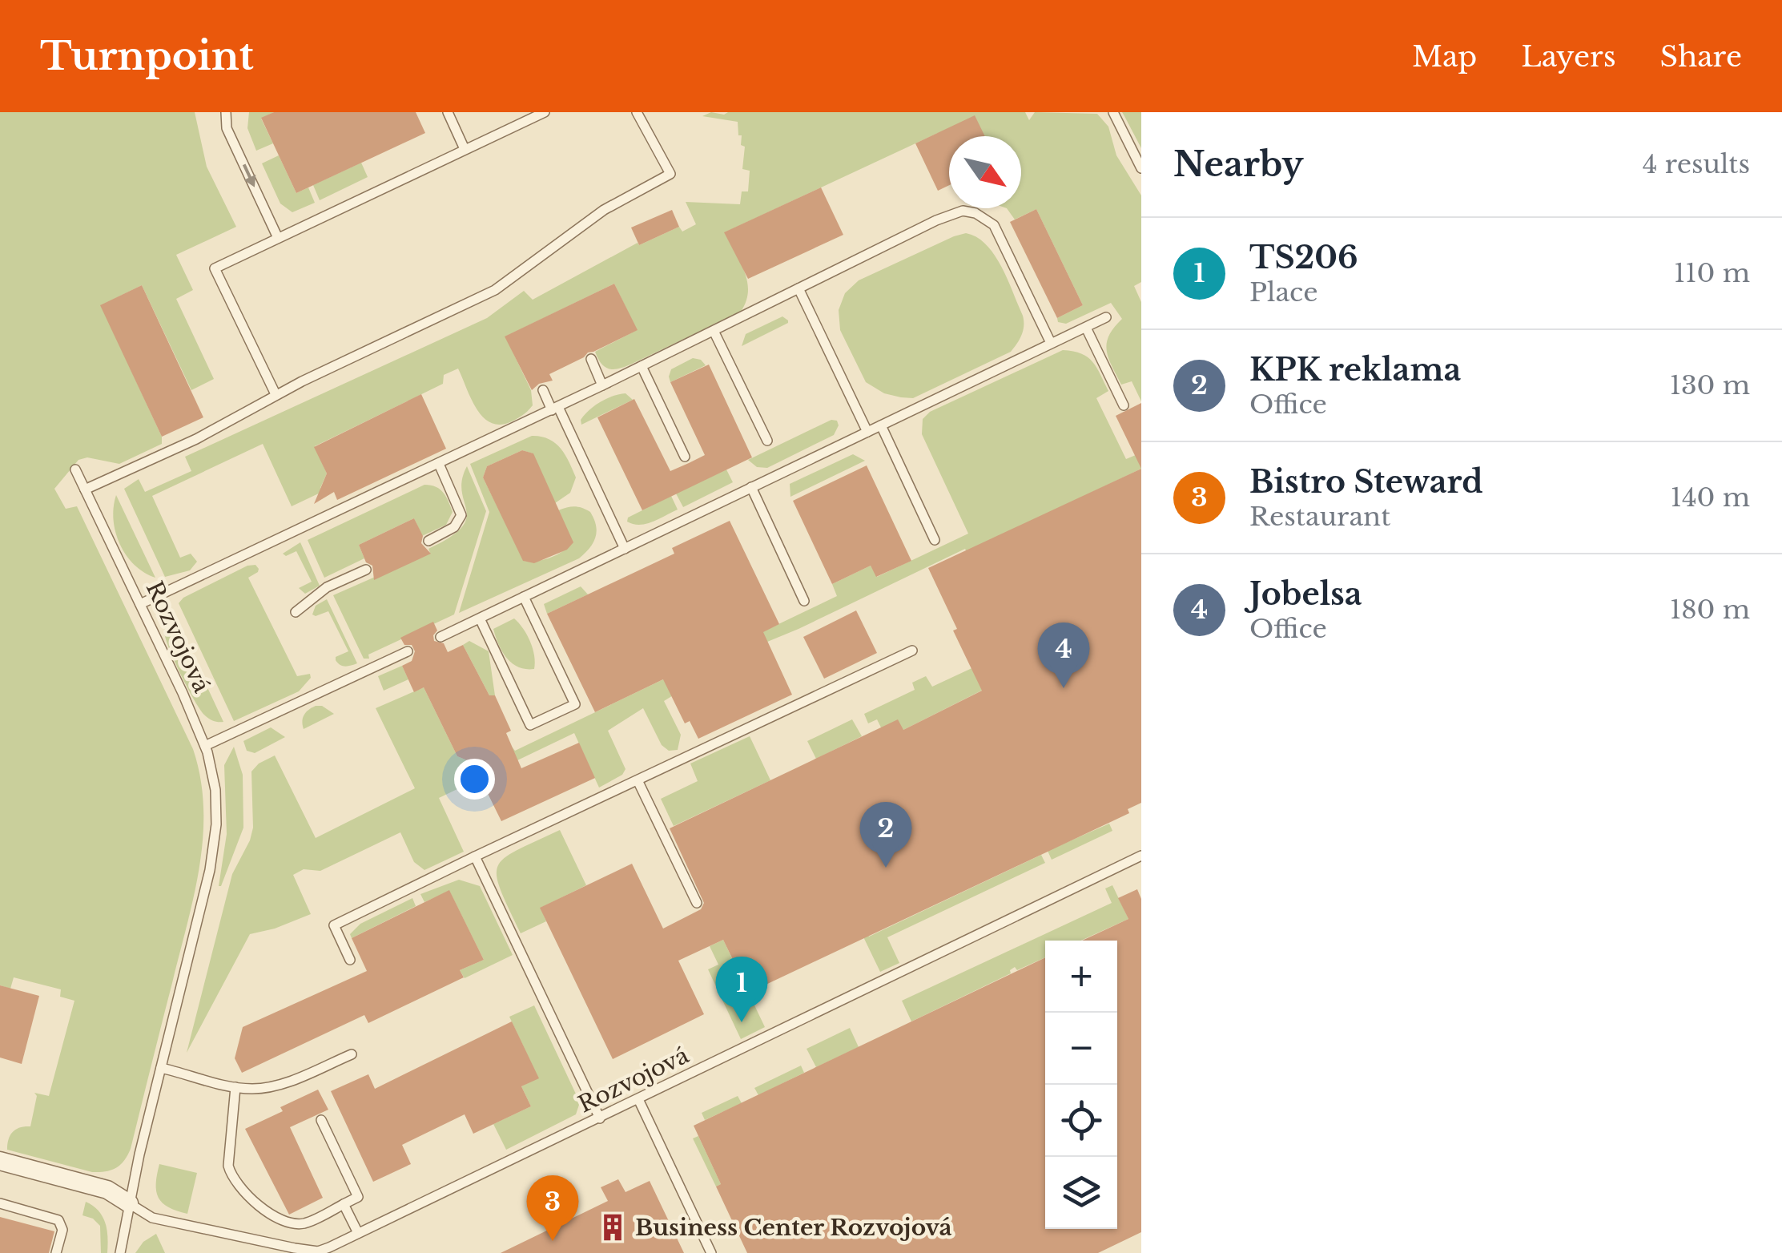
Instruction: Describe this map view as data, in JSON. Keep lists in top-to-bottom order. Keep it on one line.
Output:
{"streets":{"lane":["Rozvojová"]},"places":{"building":["Business Center Rozvojová"]},"north":"bottom right","page":{"header":"Turnpoint","nav":["Map","Layers","Share"],"heading":["Nearby","4 results"],"list":[{"mark":"1","name":"TS206","note":"Place","value":"110 m"},{"mark":"2","name":"KPK reklama","note":"Office","value":"130 m"},{"mark":"3","name":"Bistro Steward","note":"Restaurant","value":"140 m"},{"mark":"4","name":"Jobelsa","note":"Office","value":"180 m"}],"pins":["4","2","1","3"],"map_buttons":["+","−"]}}
